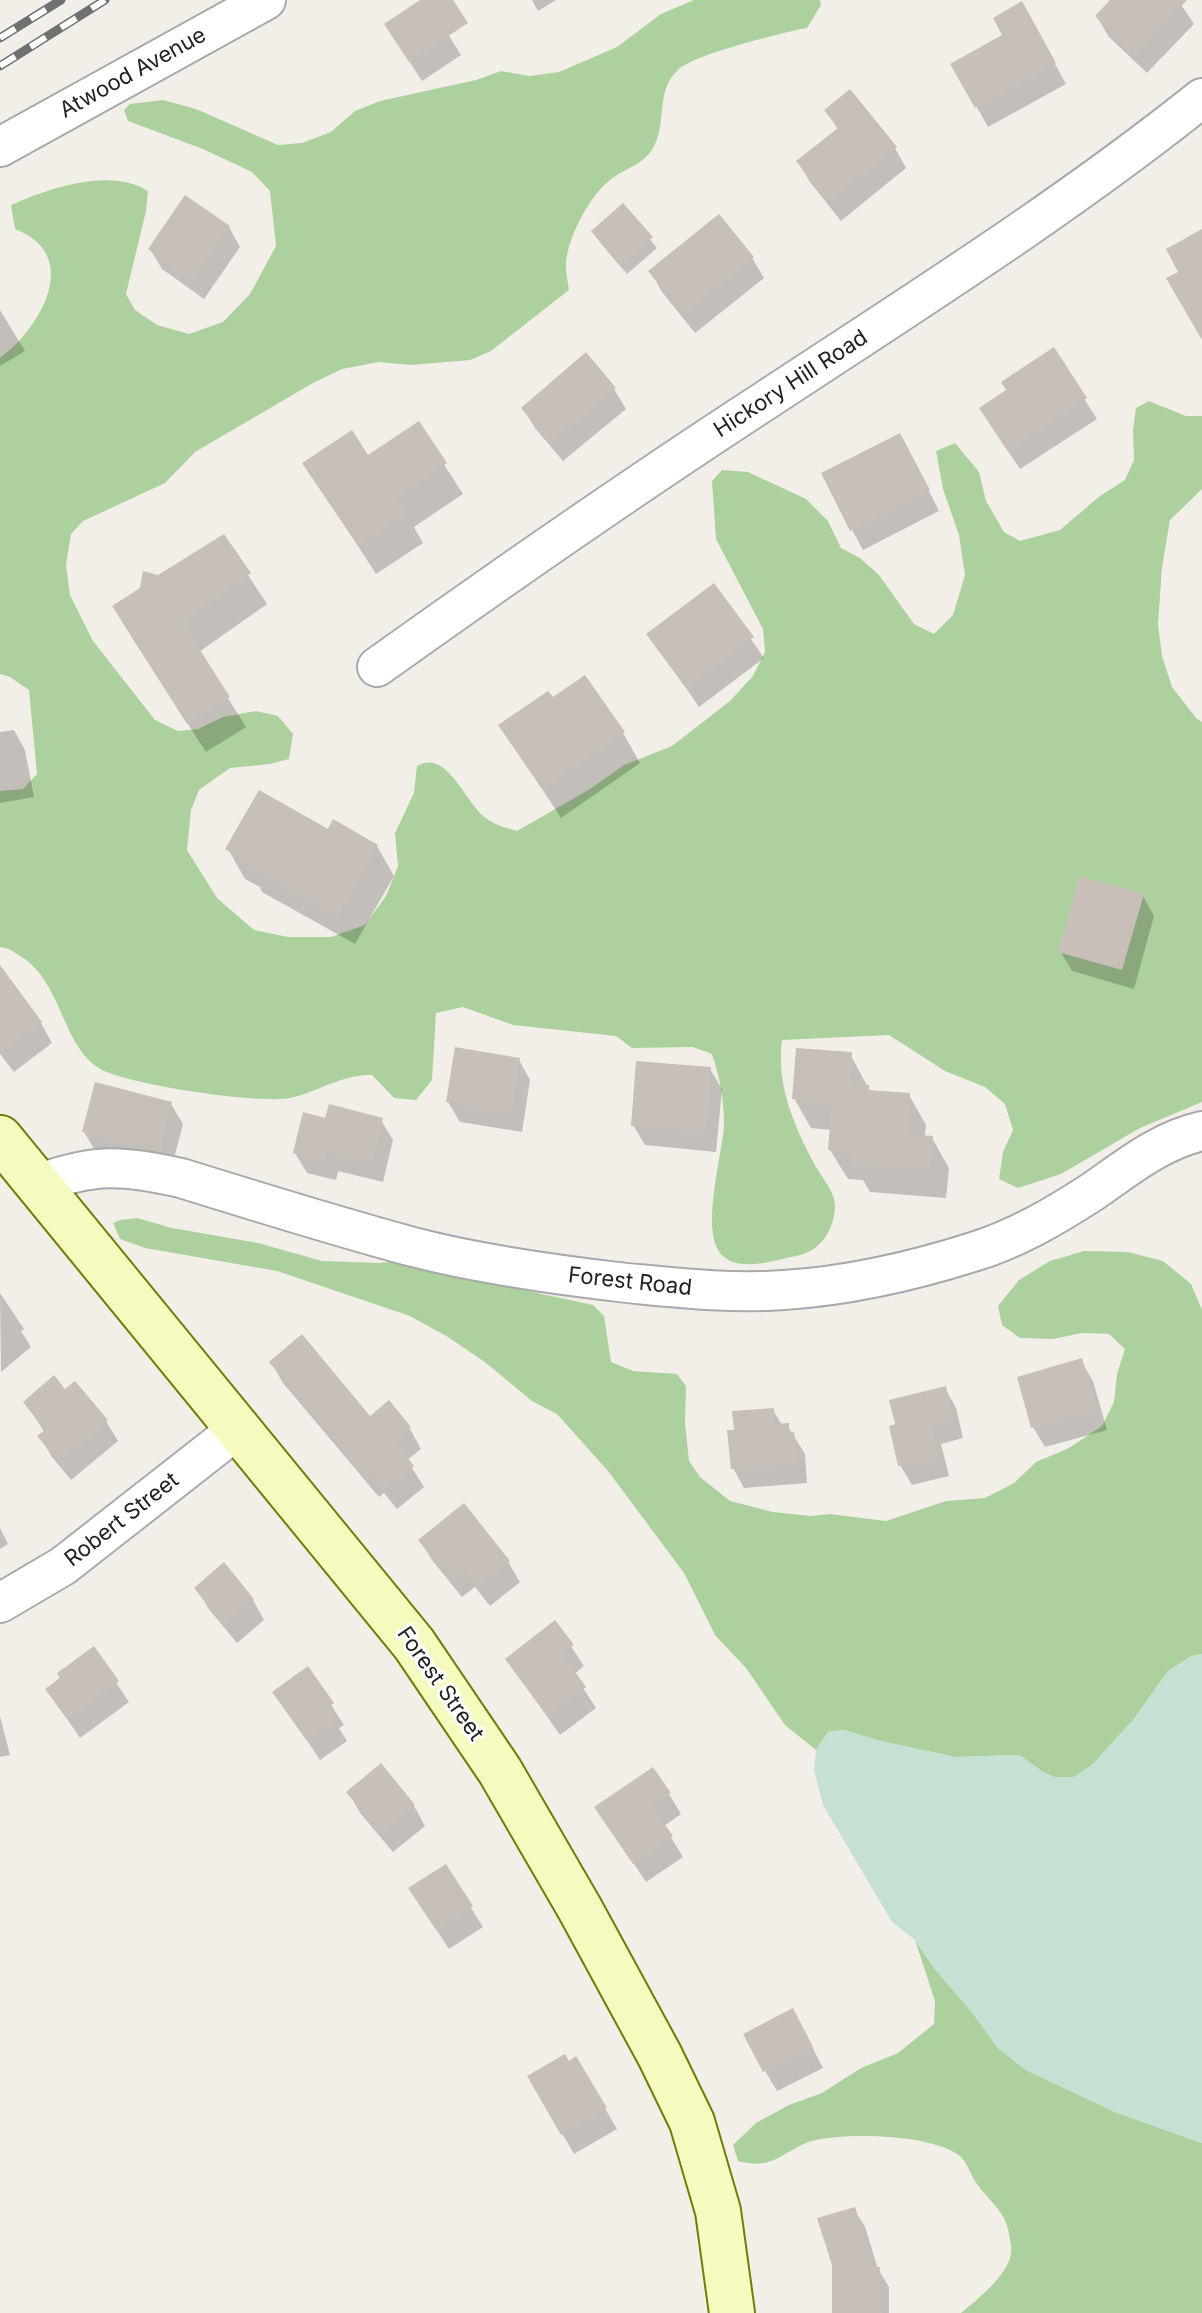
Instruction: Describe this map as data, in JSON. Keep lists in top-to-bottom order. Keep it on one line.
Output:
{"streets":{"main road":["Forest Street"],"street":["Atwood Avenue","Hickory Hill Road","Forest Road","Robert Street"]},"crossings":[["Forest Road","Forest Street"],["Robert Street","Forest Street"]]}
